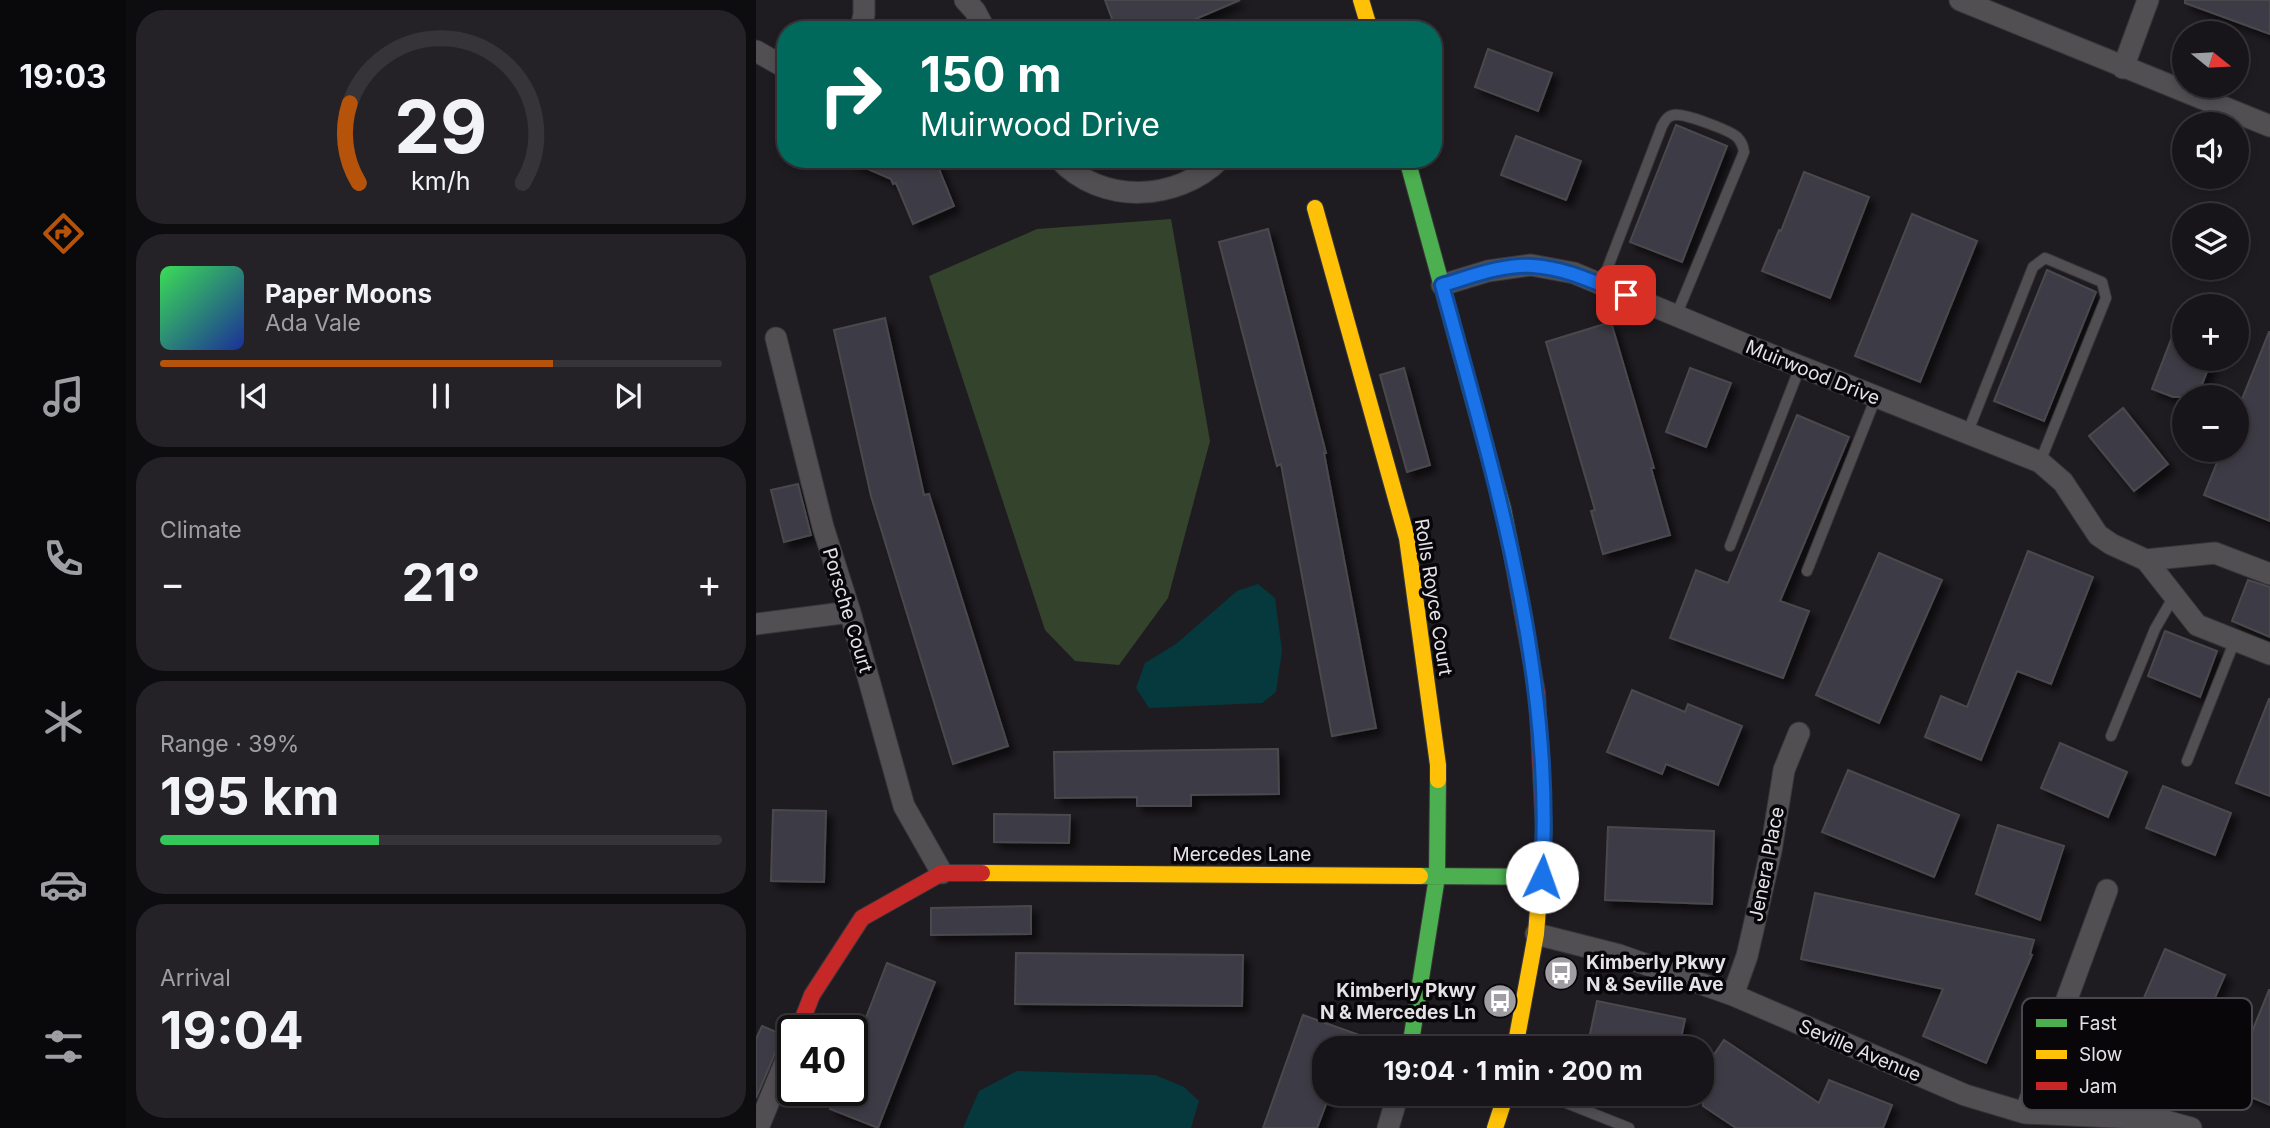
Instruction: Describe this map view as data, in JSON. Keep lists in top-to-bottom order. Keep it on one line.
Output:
{"streets":{"street":["Muirwood Drive","Rolls Royce Court","Porsche Court","Mercedes Lane","Jenera Place","Seville Avenue"]},"crossings":[["Rolls Royce Court","Mercedes Lane"],["Porsche Court","Mercedes Lane"],["Jenera Place","Seville Avenue"]],"places":{"bus stop":["Kimberly Pkwy N & Seville Ave","Kimberly Pkwy N & Mercedes Ln"]},"legend":["Fast","Slow","Jam"],"north":"right","page":{"tabs":"19:03","map_buttons":["+","−"],"turn":["150 m","Muirwood Drive"],"song":["Paper Moons","Ada Vale"],"tile":["Climate",["Range · 39%","195 km"],["Arrival","19:04"]],"heat":["−","21°","+"],"limit":"40","trip":"19:04 · 1 min · 200 m","gauge":["29","km/h"]}}
